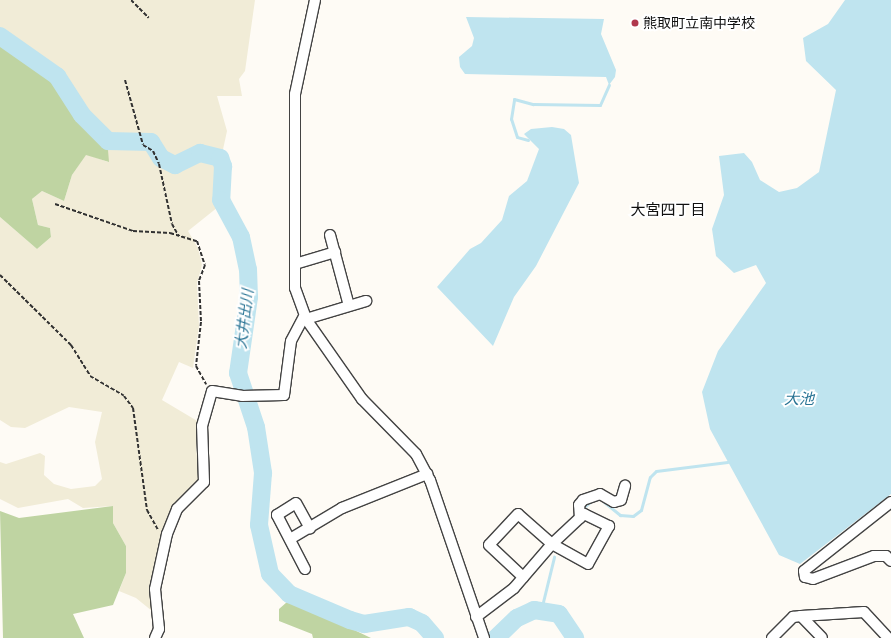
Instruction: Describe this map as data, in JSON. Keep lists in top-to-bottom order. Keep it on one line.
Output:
{"districts":["大宮四丁目"],"water":["大井出川","大池"],"places":["熊取町立南中学校"]}
